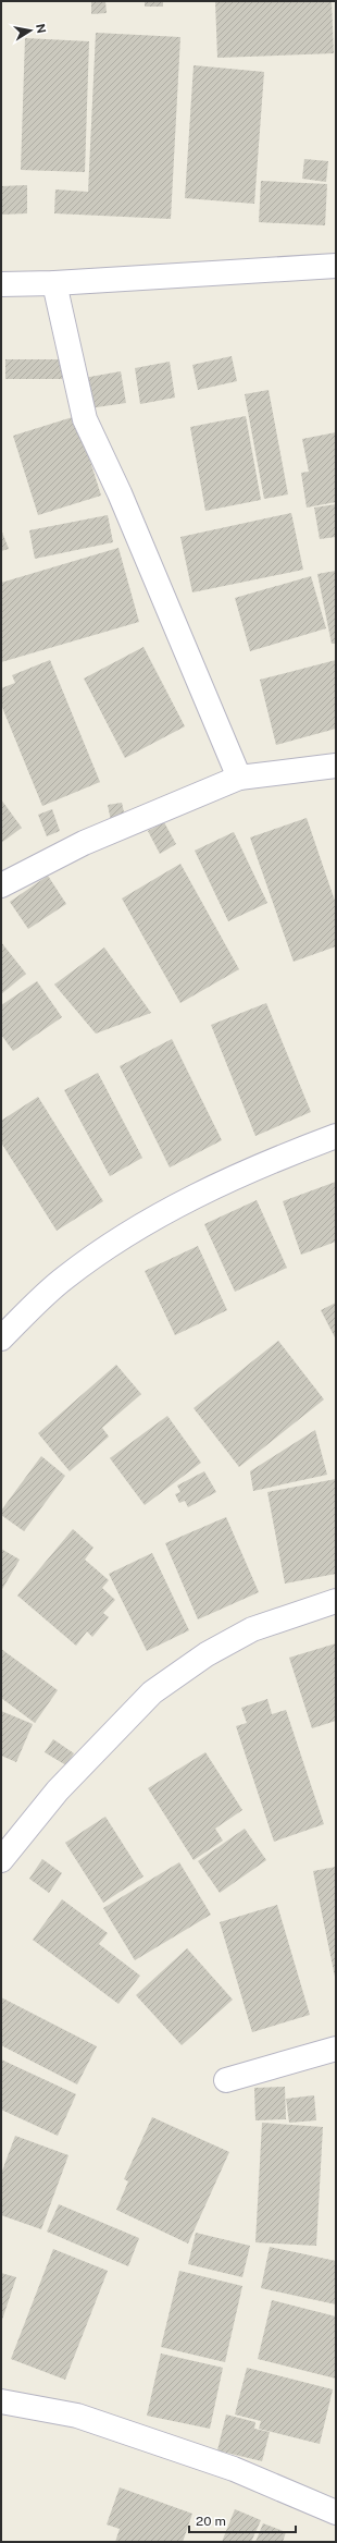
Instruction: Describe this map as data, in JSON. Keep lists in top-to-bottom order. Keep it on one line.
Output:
{"scale_bar":"20 m","north":"right"}
